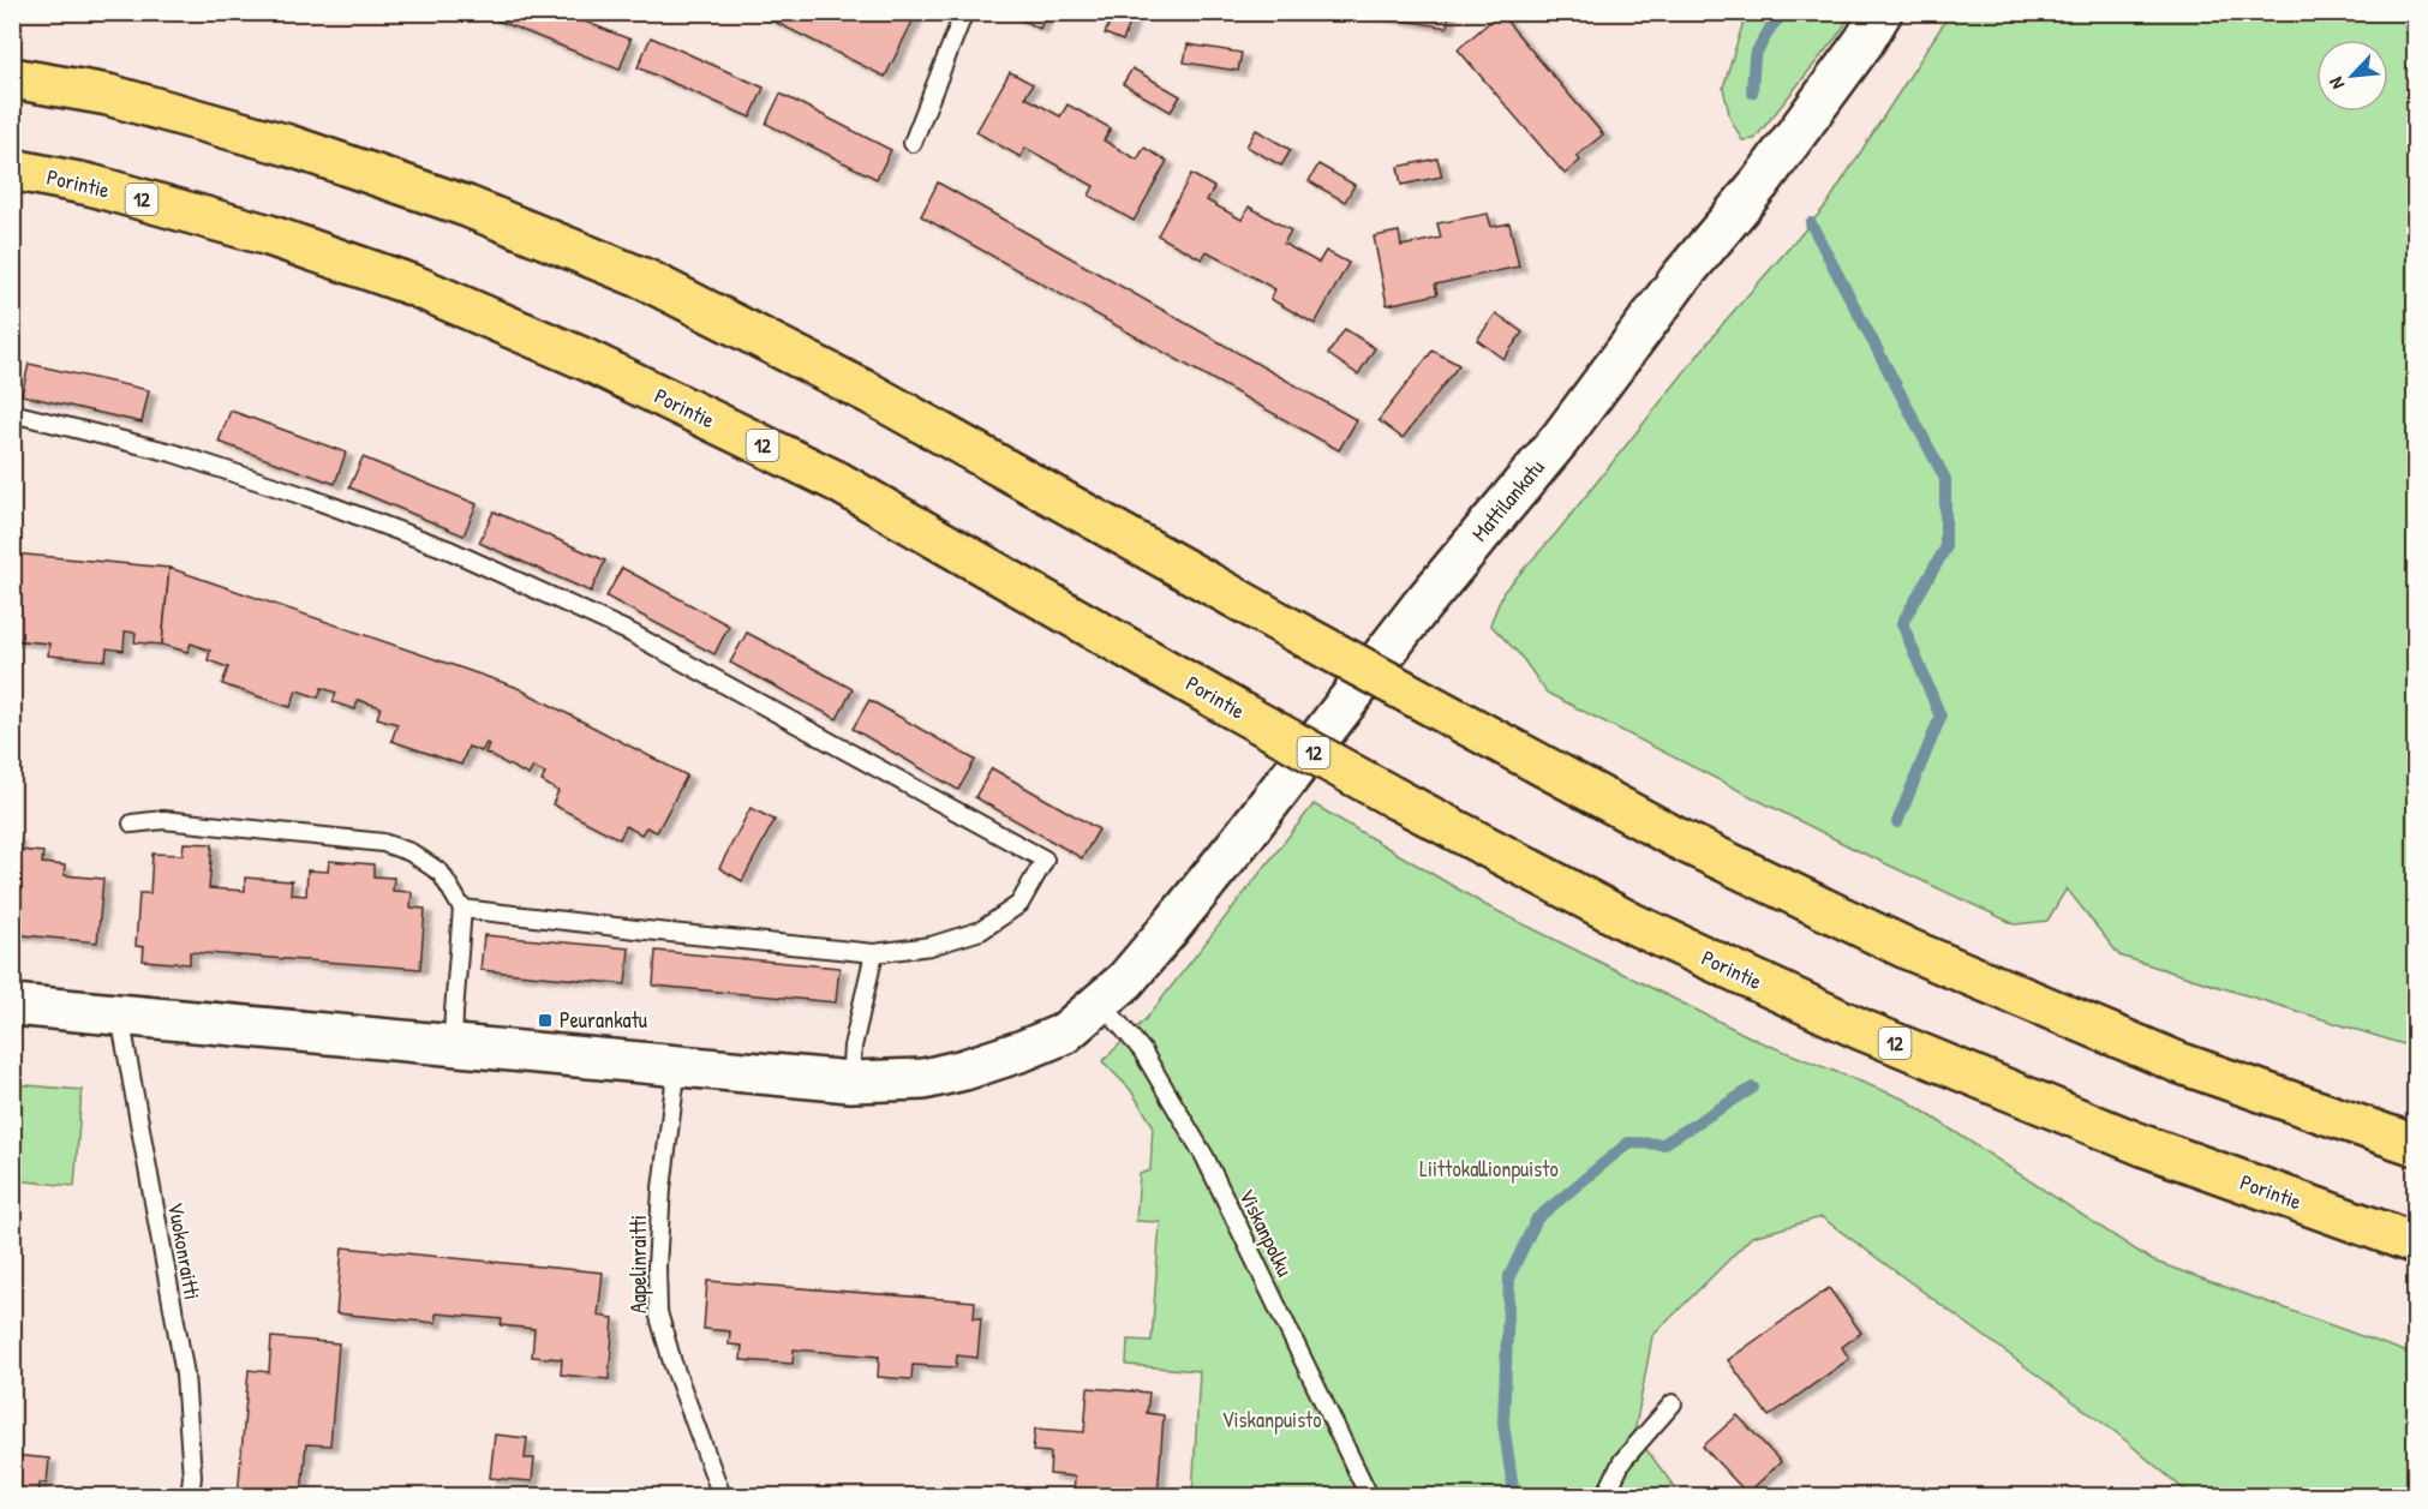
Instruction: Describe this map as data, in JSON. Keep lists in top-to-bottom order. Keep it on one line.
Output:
{"streets":{"highway":["Porintie","12"],"street":["Mattilankatu"],"lane":["Viskanpolku","Vuokonraitti","Aapelinraitti"]},"crossings":[["Mattilankatu","Viskanpolku"]],"parks":["Liittokallionpuisto","Viskanpuisto"],"places":{"transit":["Peurankatu"]},"north":"bottom left"}
